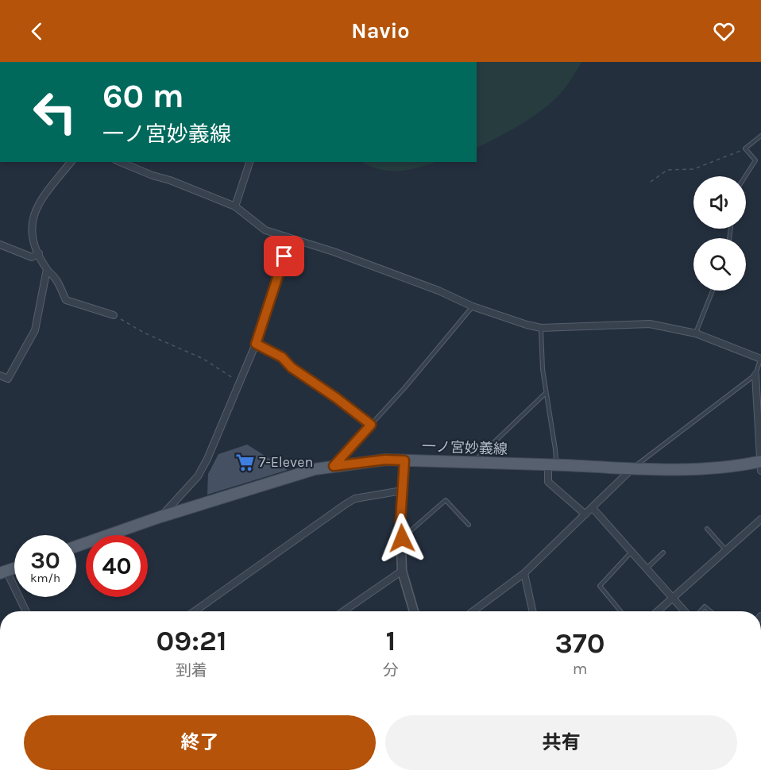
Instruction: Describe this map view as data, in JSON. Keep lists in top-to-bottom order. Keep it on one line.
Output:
{"streets":{"main road":["一ノ宮妙義線"]},"places":{"supermarket":["7-Eleven"]},"page":{"header":"Navio","turn":["60 m","一ノ宮妙義線"],"speed":"30 km/h","limit":"40","eta":["09:21","到着","1","分","370","m"],"buttons":["終了","共有"]}}
